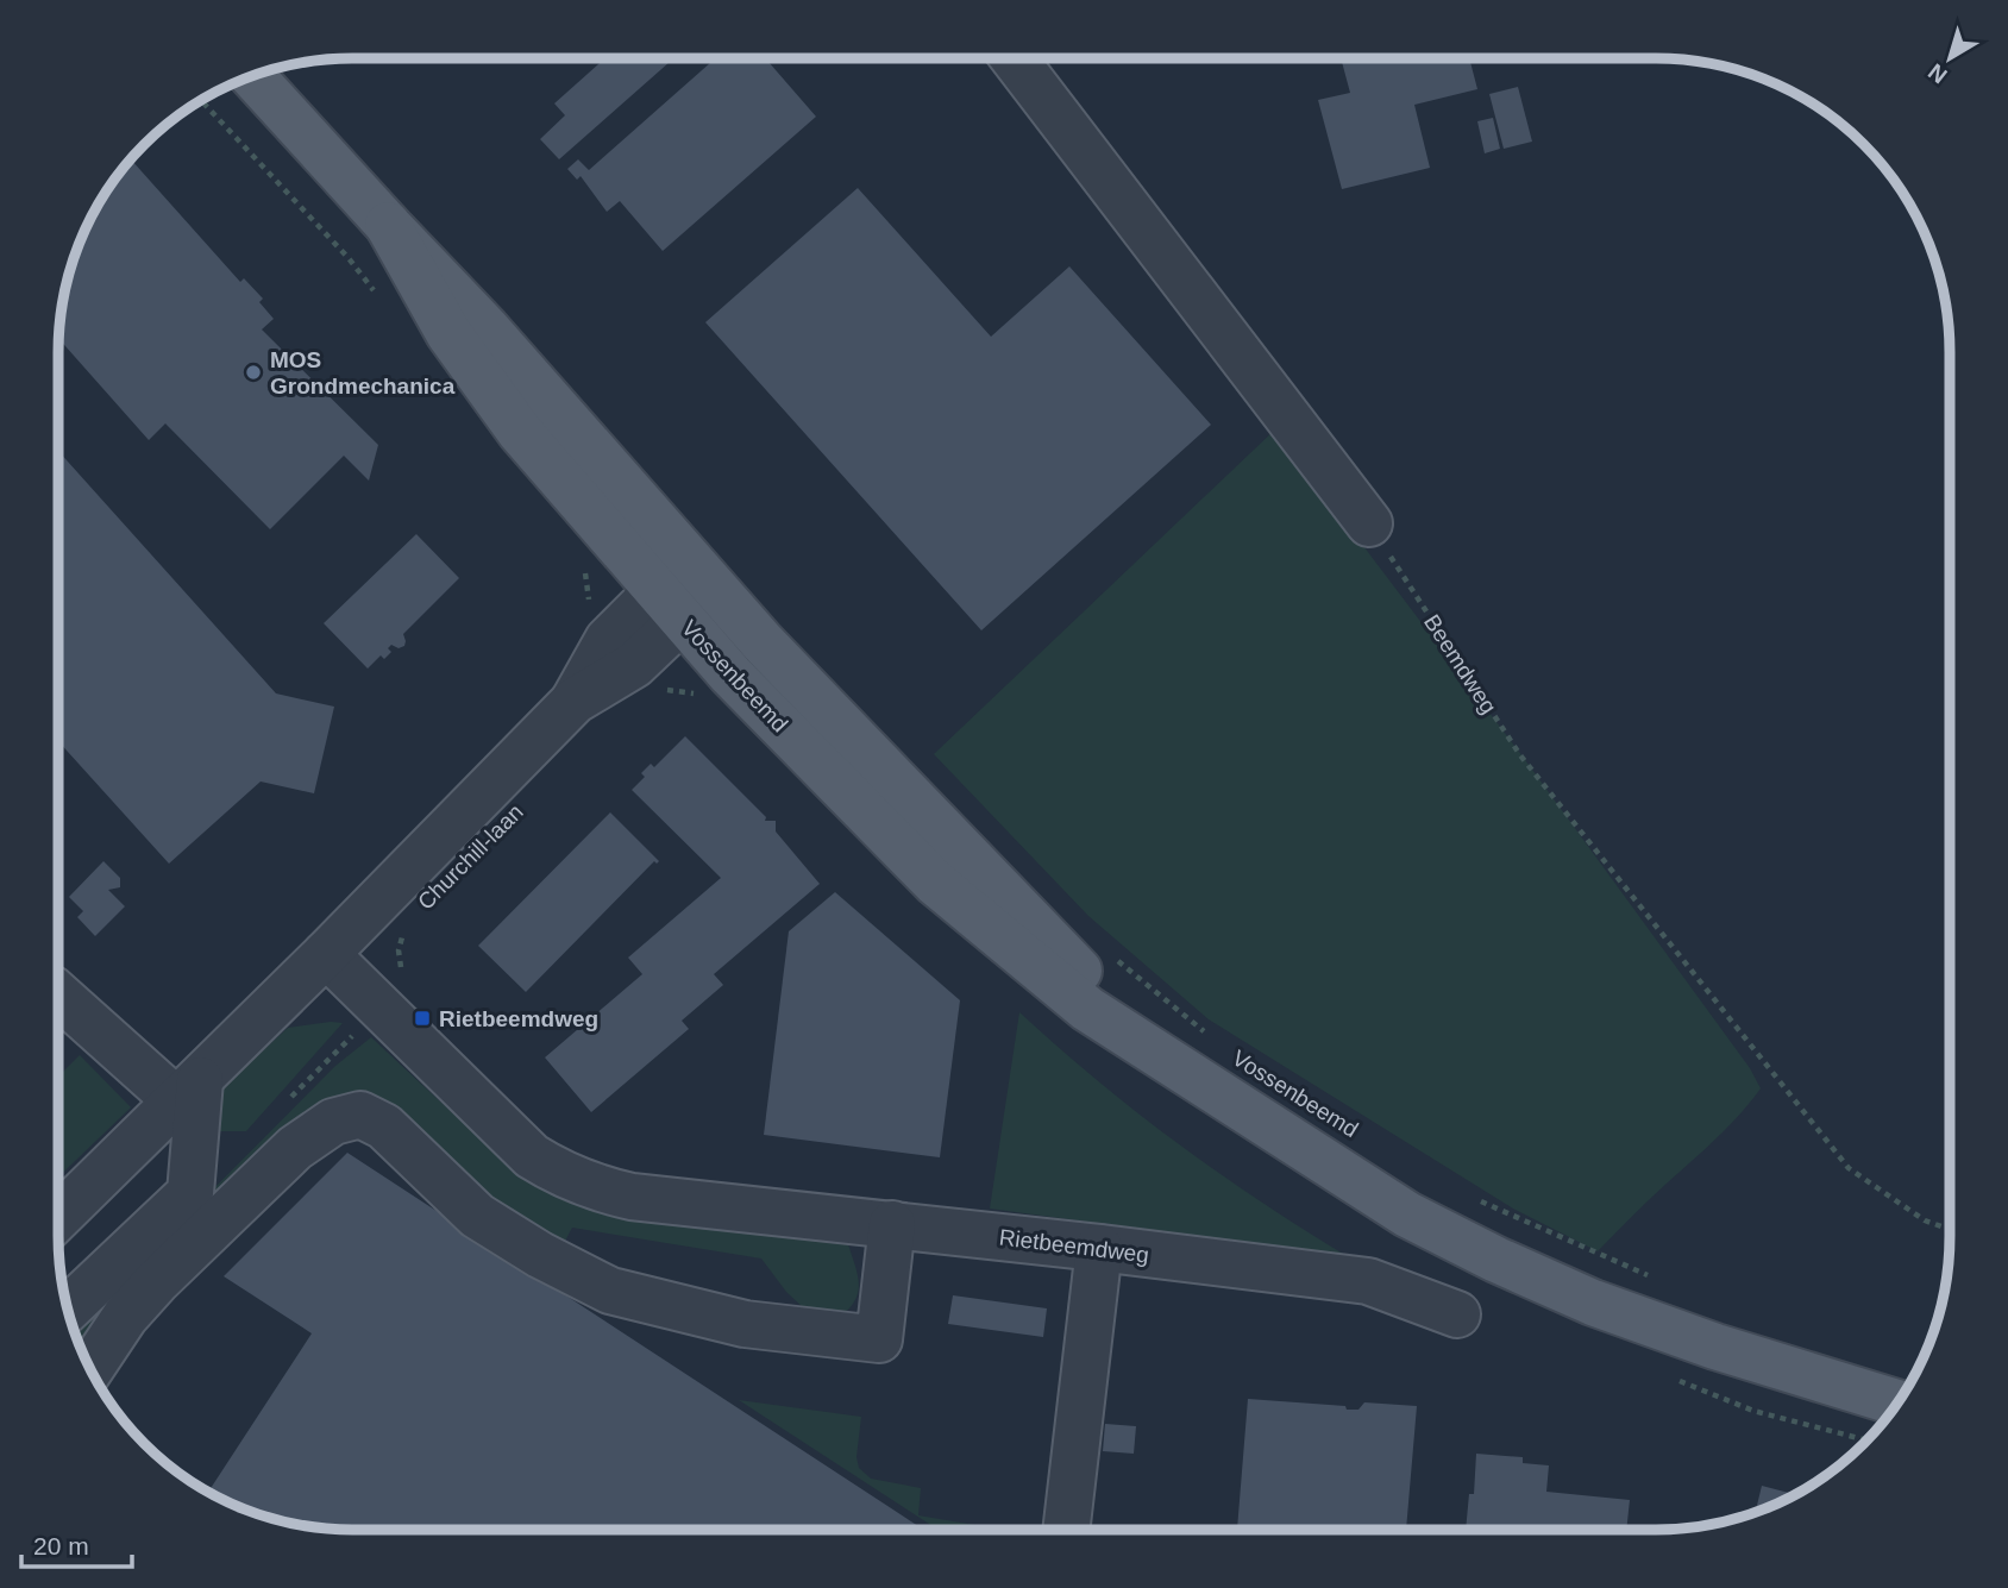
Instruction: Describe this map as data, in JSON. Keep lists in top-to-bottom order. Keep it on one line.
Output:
{"streets":{"main road":["Vossenbeemd"],"street":["Churchill-laan","Rietbeemdweg"],"path":["Beemdweg"]},"crossings":[["Vossenbeemd","Churchill-laan"],["Churchill-laan","Rietbeemdweg"]],"places":{"other":["MOS Grondmechanica"],"transit":["Rietbeemdweg"]},"scale_bar":"20 m","north":"bottom left"}
